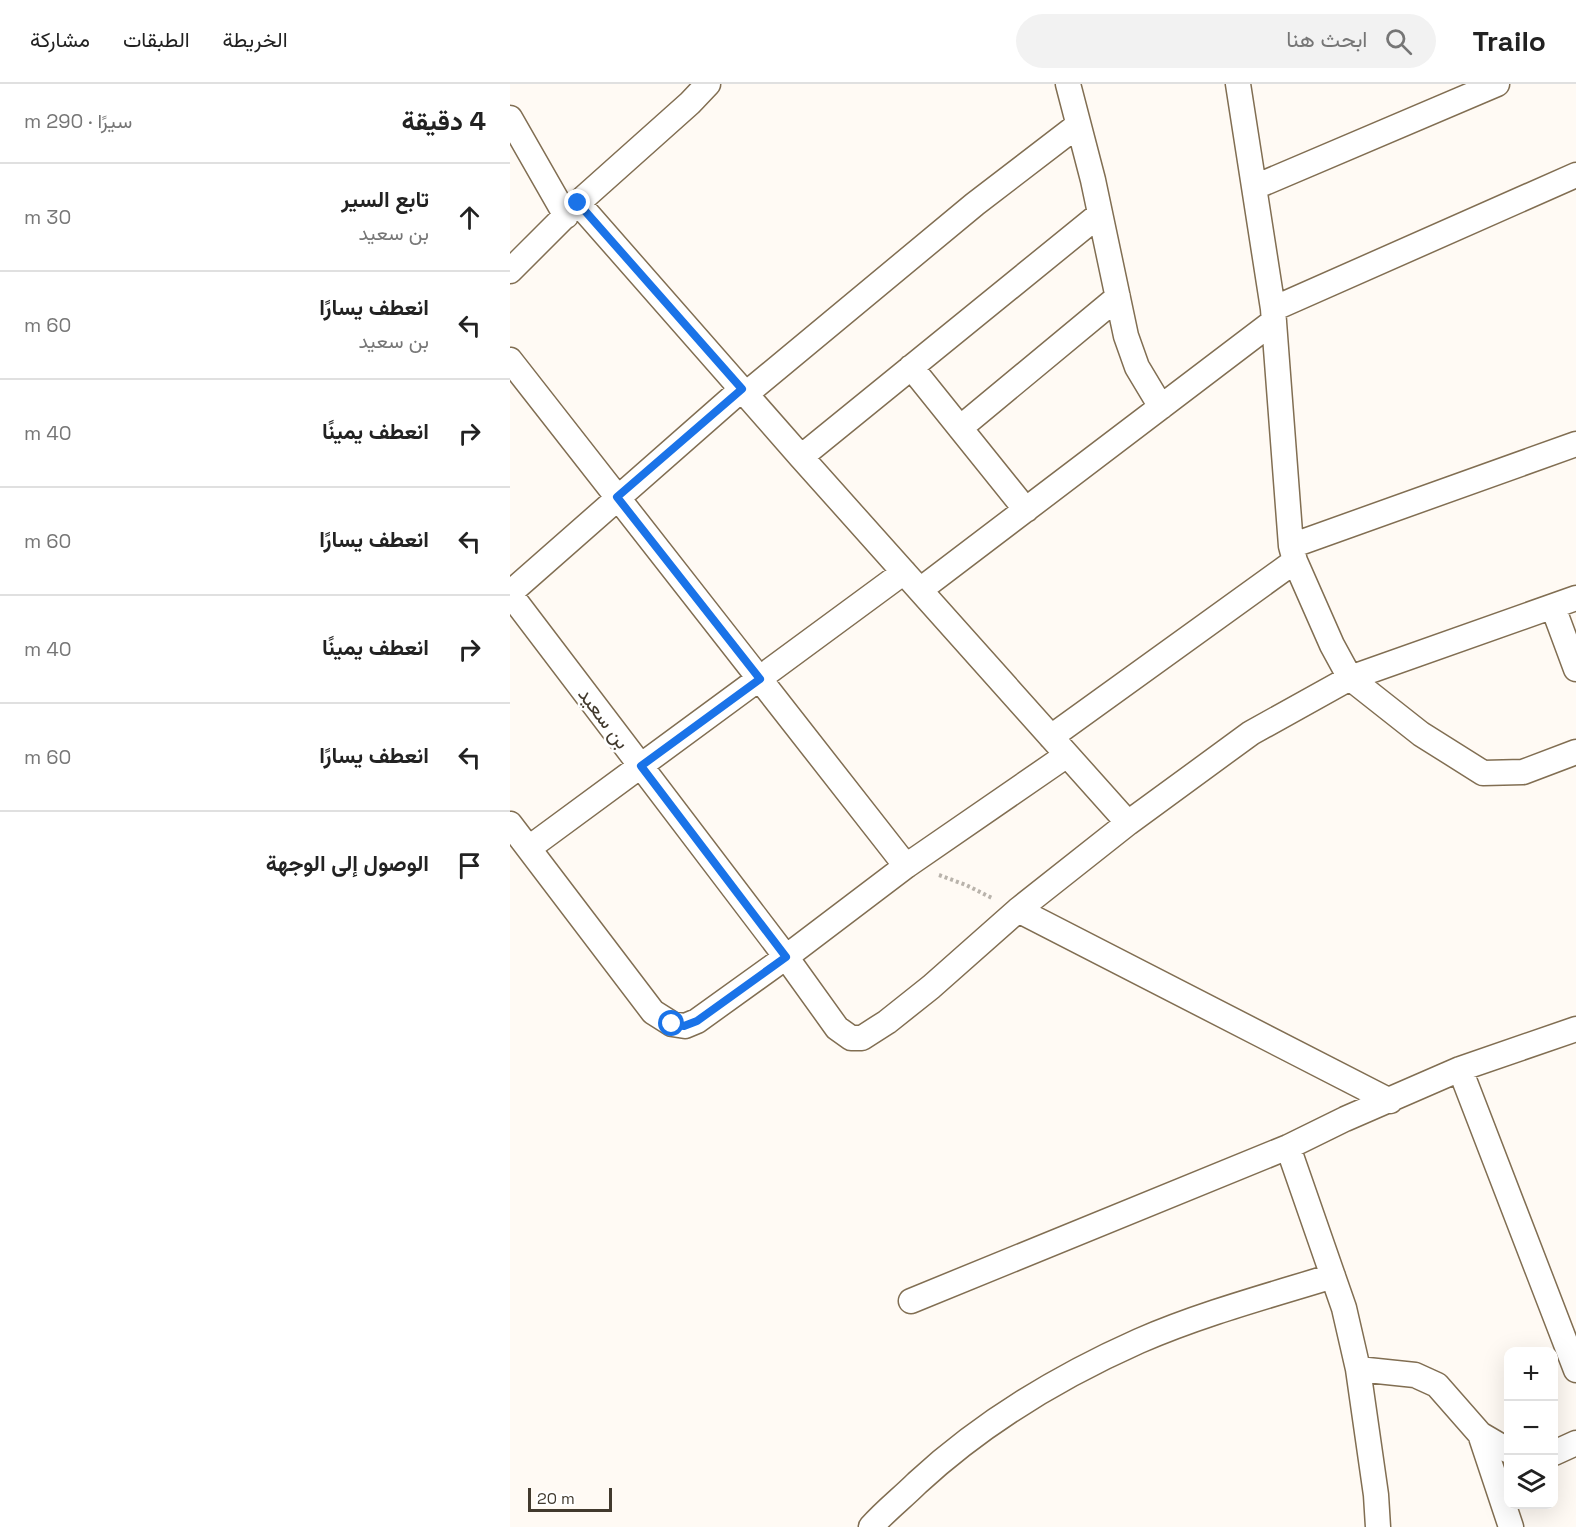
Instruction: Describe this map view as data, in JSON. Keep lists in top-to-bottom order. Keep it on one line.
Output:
{"streets":{"street":["بن سعيد"]},"scale_bar":"20 m","page":{"header":"Trailo","search":"ابحث هنا","nav":["الخريطة","الطبقات","مشاركة"],"heading":["4 دقيقة","سيرًا · 290 m"],"list":[["تابع السير","بن سعيد","30 m"],["انعطف يسارًا","بن سعيد","60 m"],["انعطف يمينًا","40 m"],["انعطف يسارًا","60 m"],["انعطف يمينًا","40 m"],["انعطف يسارًا","60 m"],"الوصول إلى الوجهة"],"map_buttons":["+","−"],"scale":"20 m"}}
